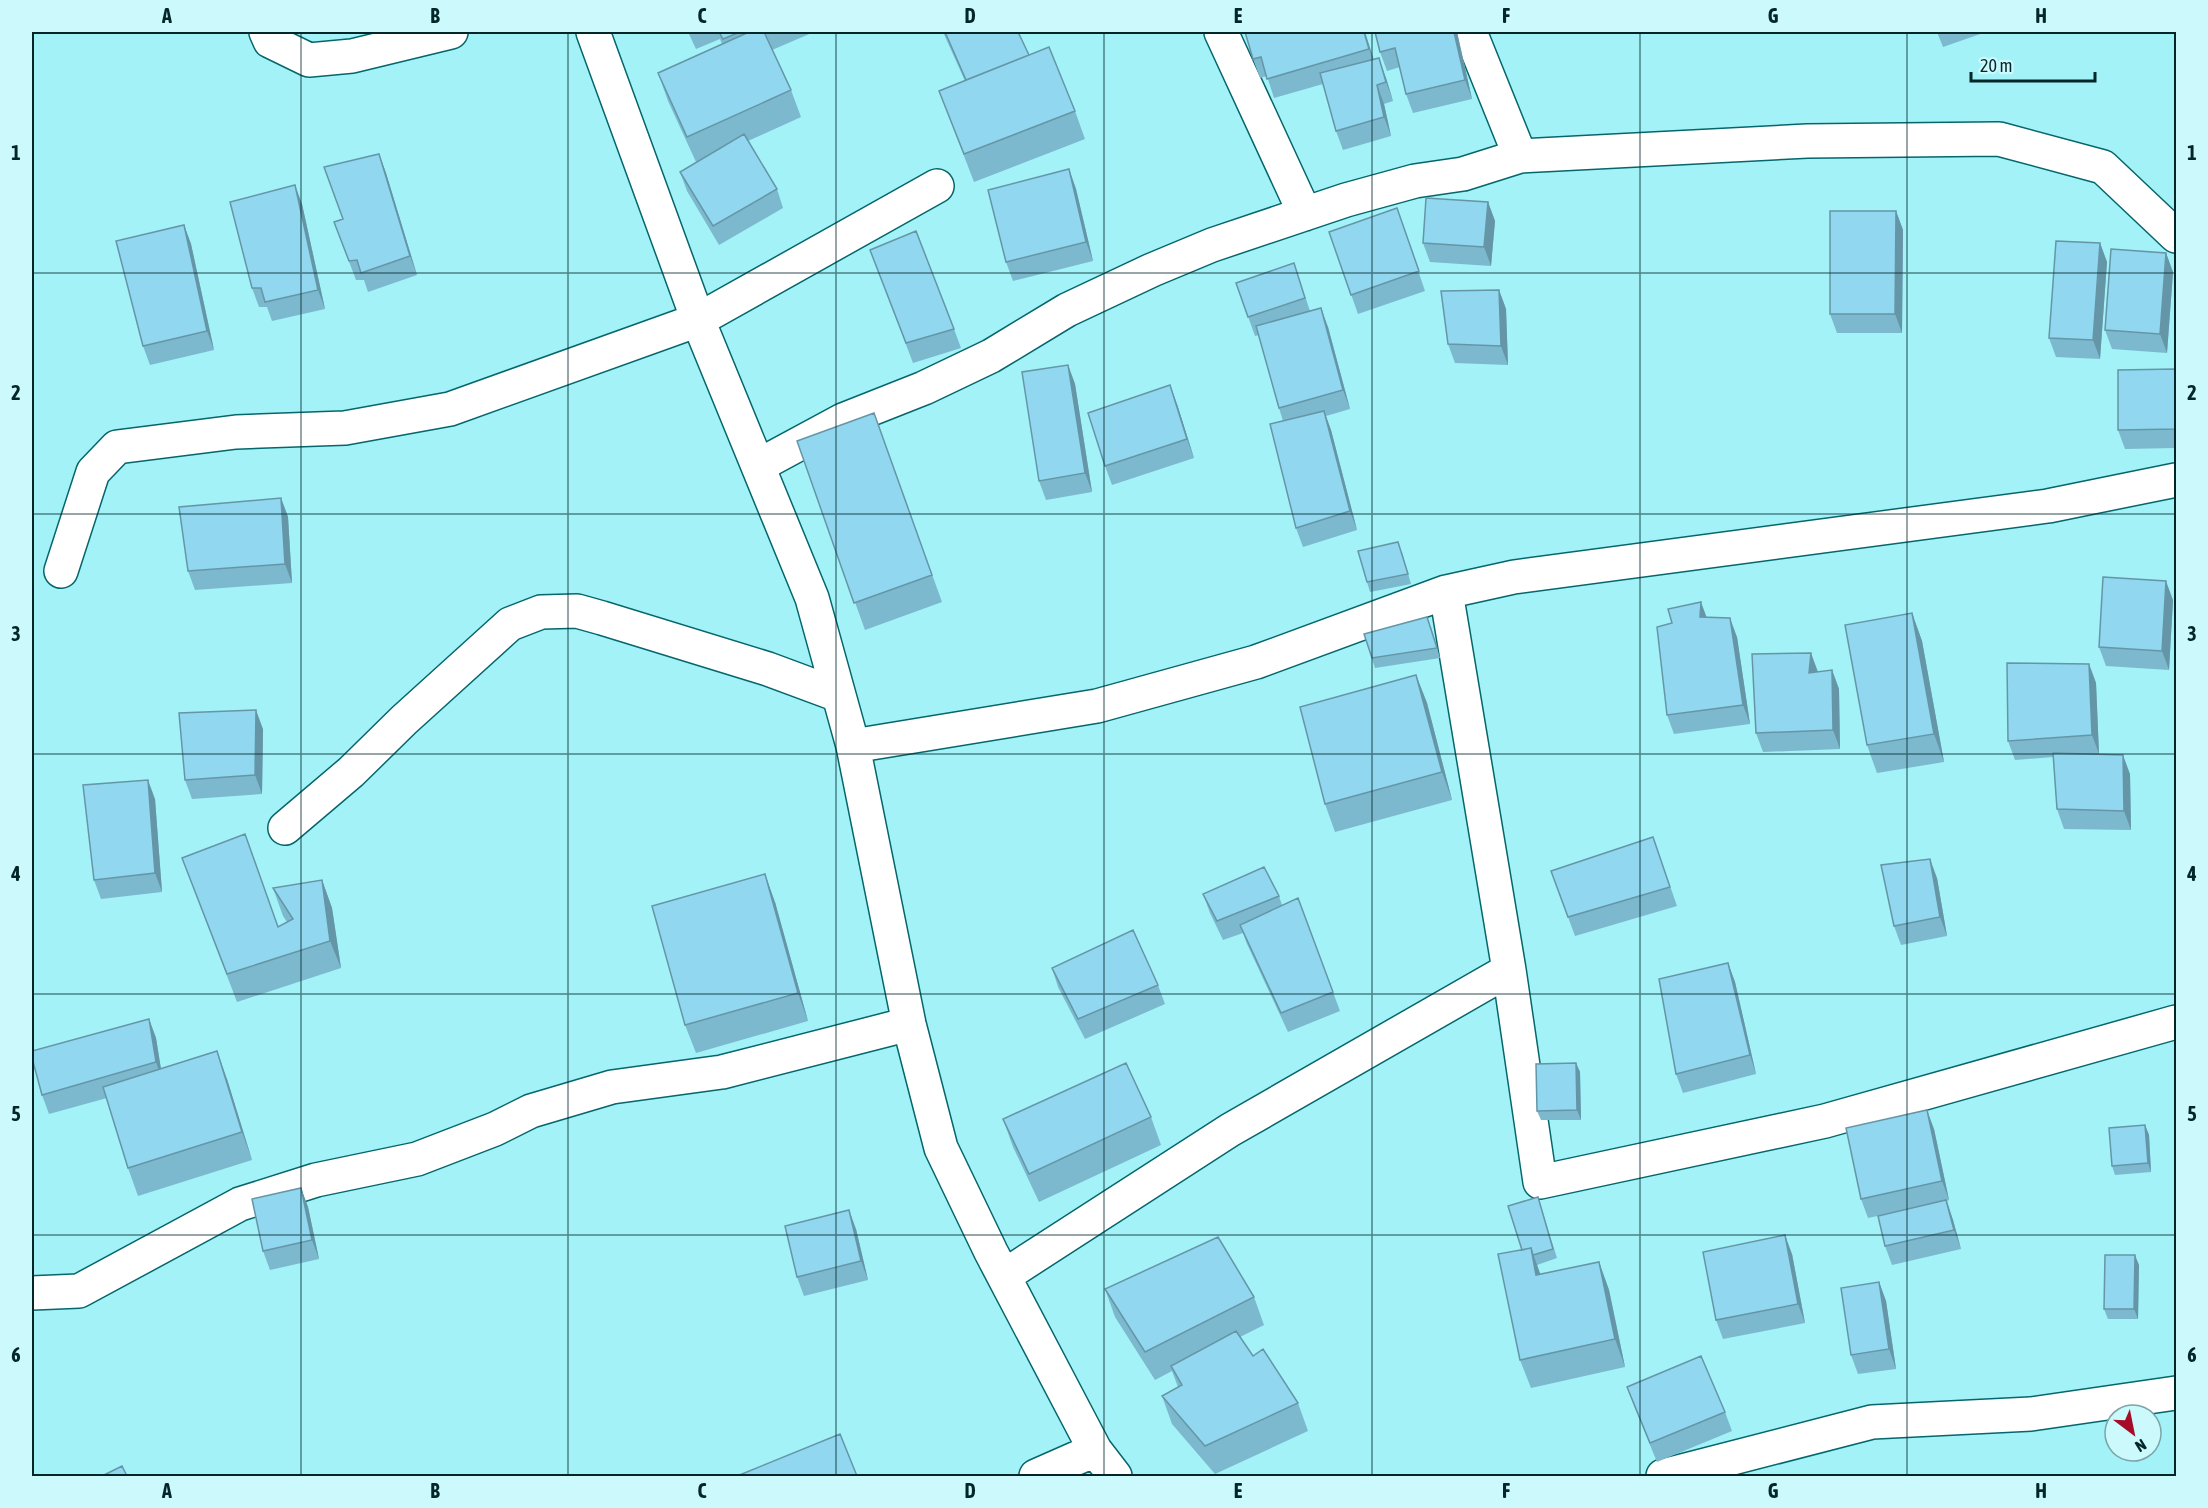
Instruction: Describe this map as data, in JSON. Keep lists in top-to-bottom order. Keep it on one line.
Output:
{"scale_bar":"20 m","north":"bottom right","grid":{"columns":["A","B","C","D","E","F","G","H"],"rows":["1","2","3","4","5","6"]}}
